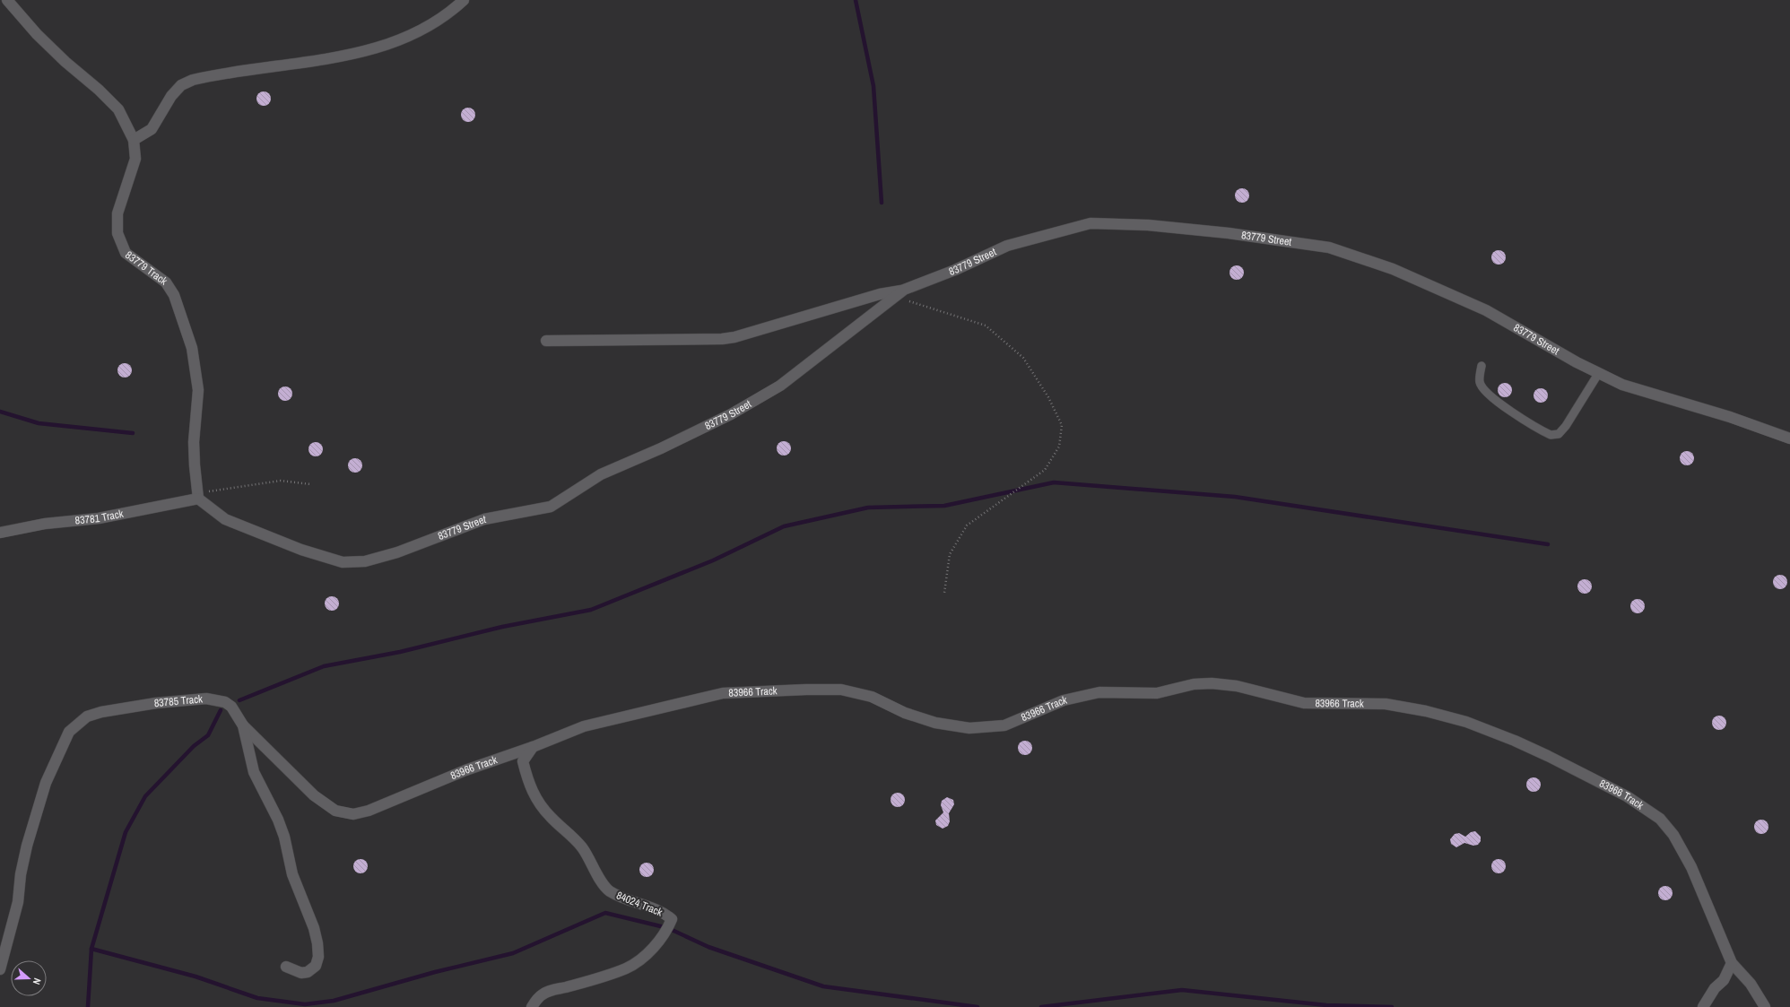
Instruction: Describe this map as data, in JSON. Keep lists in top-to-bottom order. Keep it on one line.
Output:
{"streets":{"street":["83779 Street","83779 Track","83781 Track","83966 Track","83785 Track","84024 Track"]},"crossings":[["83779 Street","83779 Track"],["83779 Street","83781 Track"],["83779 Track","83781 Track"],["83966 Track","83785 Track"],["83966 Track","84024 Track"]],"north":"right"}
